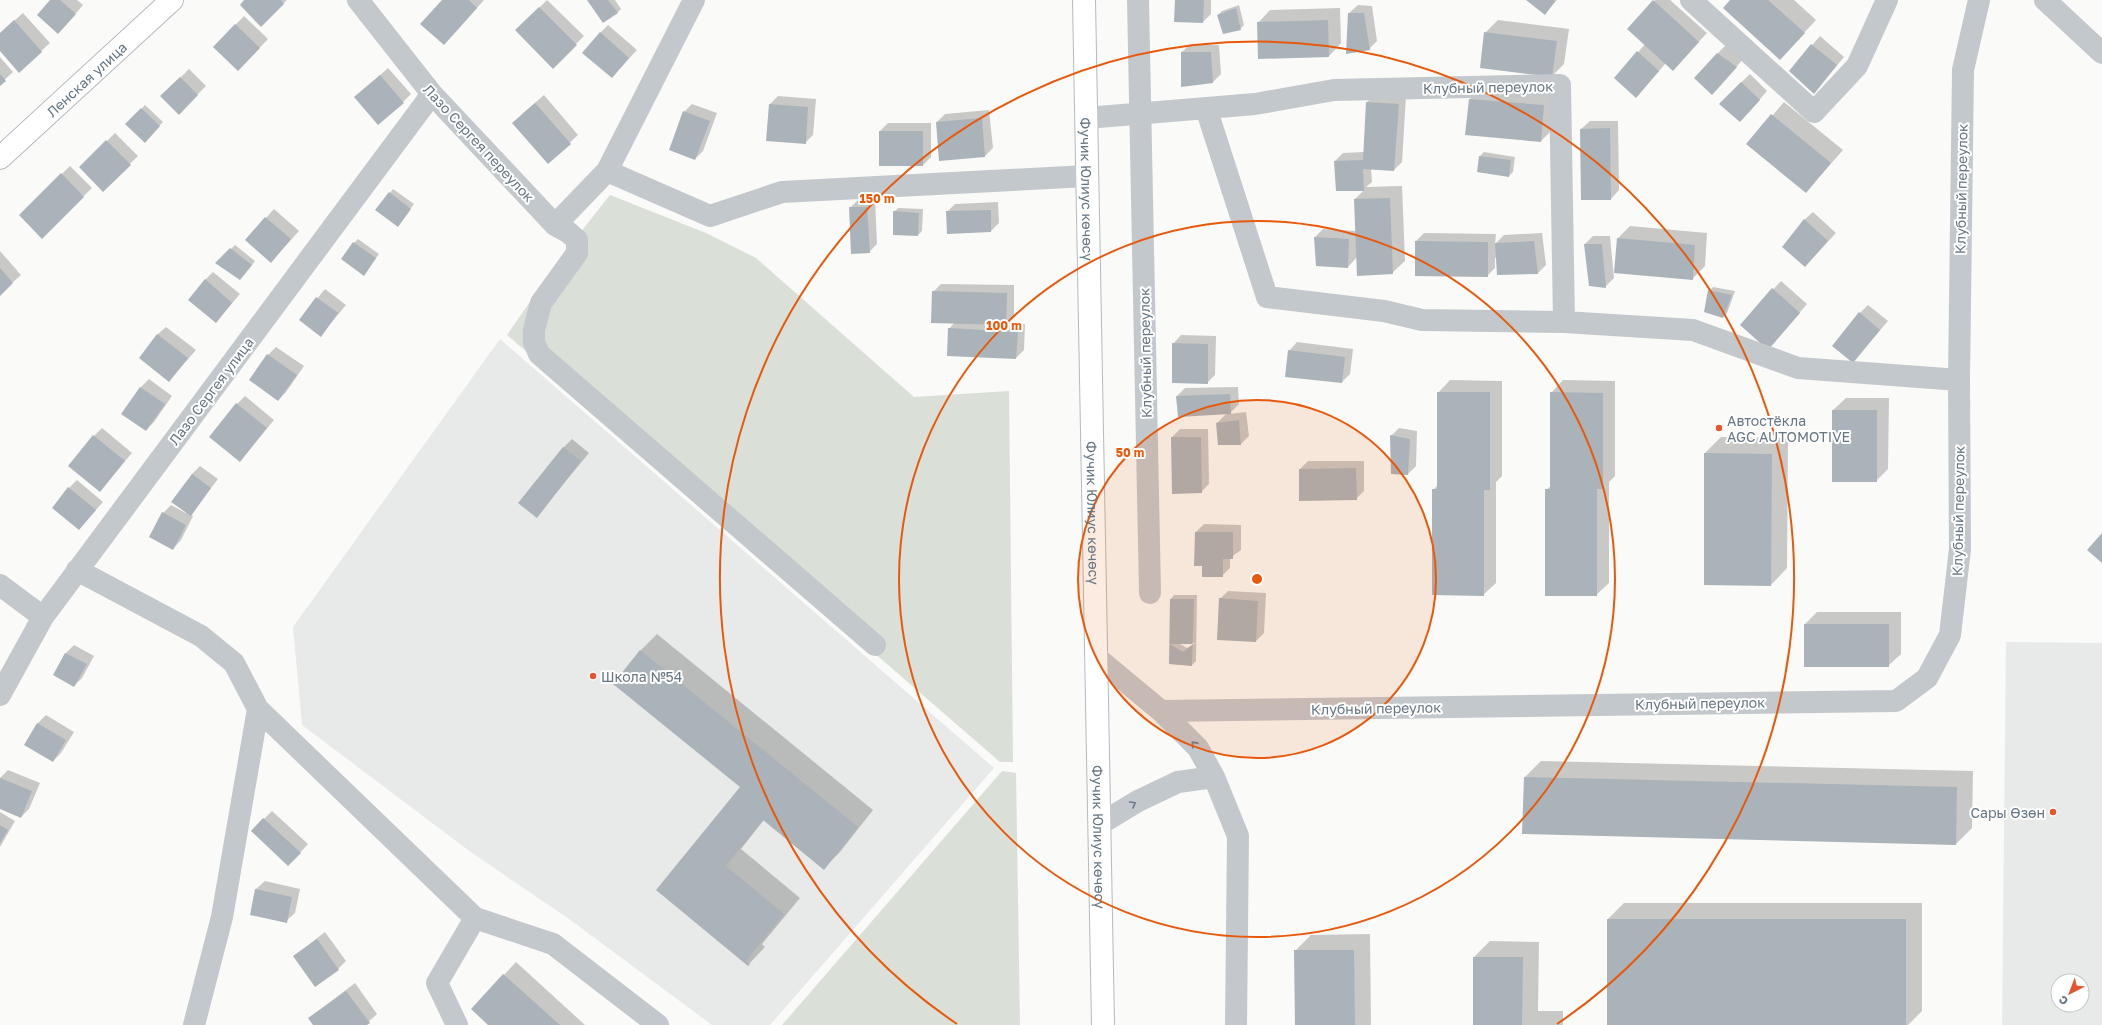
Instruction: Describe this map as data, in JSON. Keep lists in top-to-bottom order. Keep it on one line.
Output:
{"streets":{"main road":["Ленская улица","Фучик Юлиус көчөсү"],"street":["Клубный переулок","Лазо Сергея переулок","Лазо Сергея улица"]},"crossings":[["Клубный переулок","Фучик Юлиус көчөсү"],["Лазо Сергея переулок","Лазо Сергея улица"]],"places":["Автостёкла AGC AUTOMOTIVE","Школа №54","Сары Өзөн"],"north":"bottom left","rings":["150 m","100 m","50 m"]}
